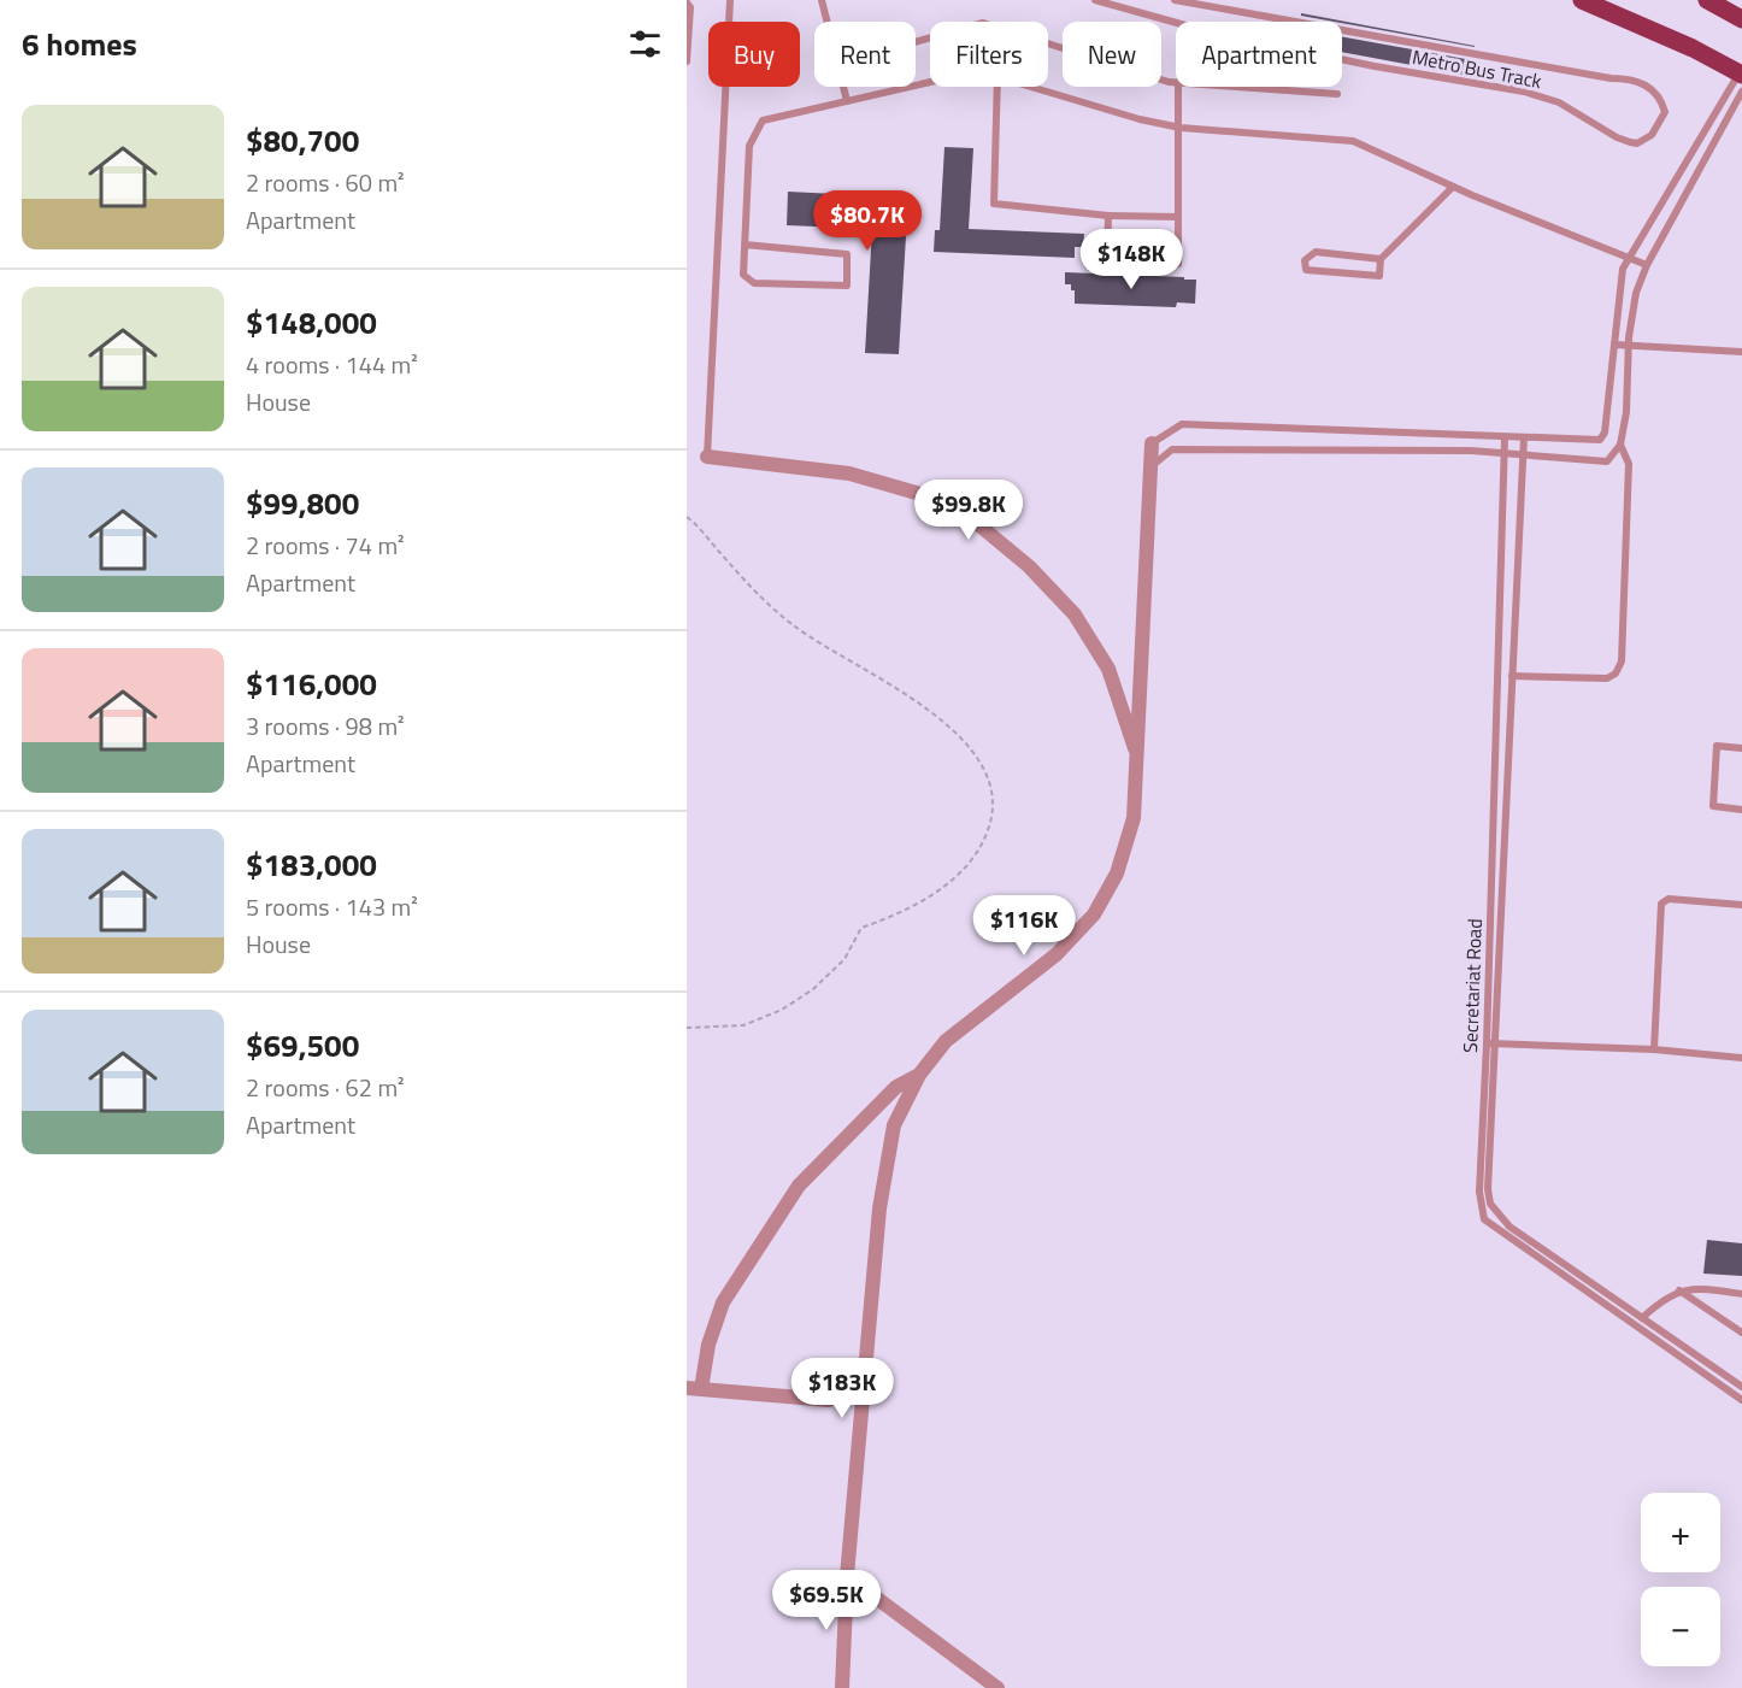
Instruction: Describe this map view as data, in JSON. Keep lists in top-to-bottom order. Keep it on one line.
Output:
{"streets":{"lane":["Metro Bus Track","Secretariat Road"]},"page":{"heading":"6 homes","chip":["Buy","Rent","Filters","New","Apartment"],"list":[{"name":"$80,700","note":"2 rooms · 60 m² · Apartment"},{"name":"$148,000","note":"4 rooms · 144 m² · House"},{"name":"$99,800","note":"2 rooms · 74 m² · Apartment"},{"name":"$116,000","note":"3 rooms · 98 m² · Apartment"},{"name":"$183,000","note":"5 rooms · 143 m² · House"},{"name":"$69,500","note":"2 rooms · 62 m² · Apartment"}],"price":["$80.7K","$148K","$99.8K","$116K","$183K","$69.5K"],"map_buttons":["+","−"]}}
